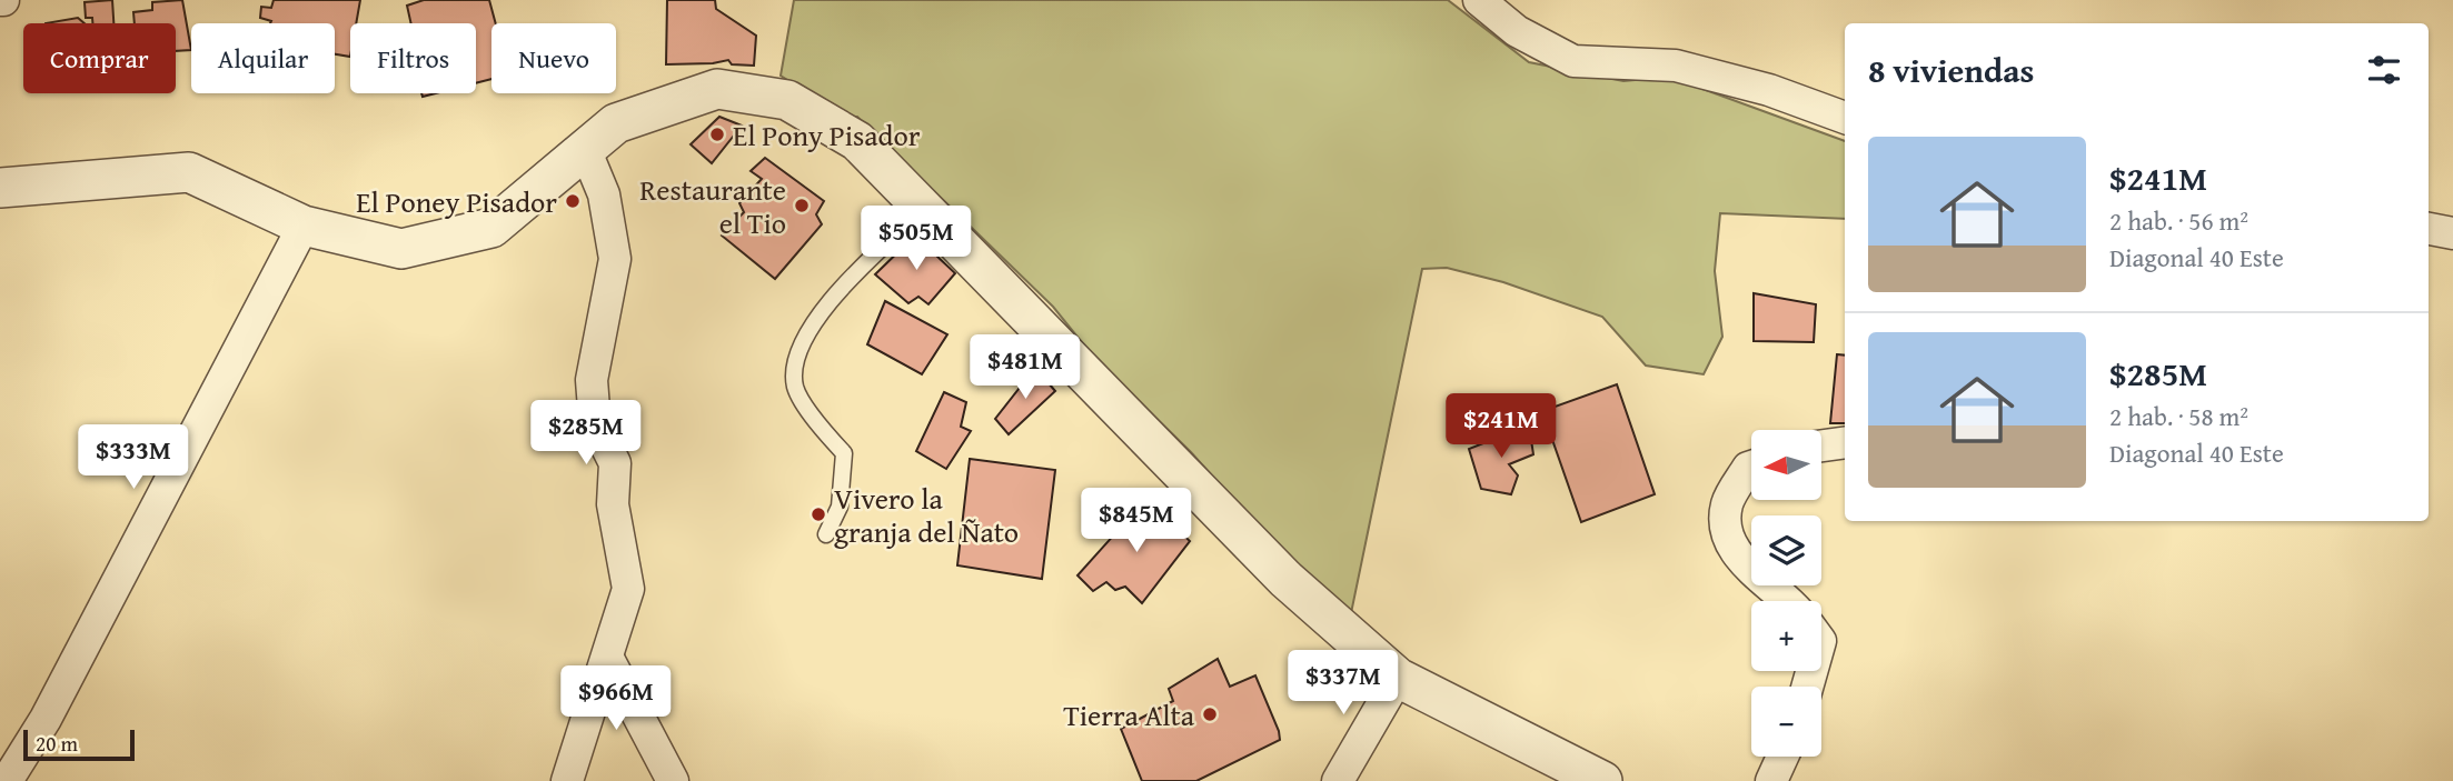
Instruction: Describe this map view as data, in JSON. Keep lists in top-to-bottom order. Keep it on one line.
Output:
{"places":["El Pony Pisador","El Poney Pisador","Restaurante el Tio","Vivero la granja del Ñato","Tierra Alta"],"scale_bar":"20 m","north":"left","page":{"chip":["Comprar","Alquilar","Filtros","Nuevo"],"heading":"8 viviendas","list":[{"name":"$241M","note":"2 hab. · 56 m² · Diagonal 40 Este"},{"name":"$285M","note":"2 hab. · 58 m² · Diagonal 40 Este"}],"price":["$505M","$481M","$241M","$285M","$333M","$845M","$337M","$966M"],"map_buttons":["+","−"],"scale":"20 m"}}
